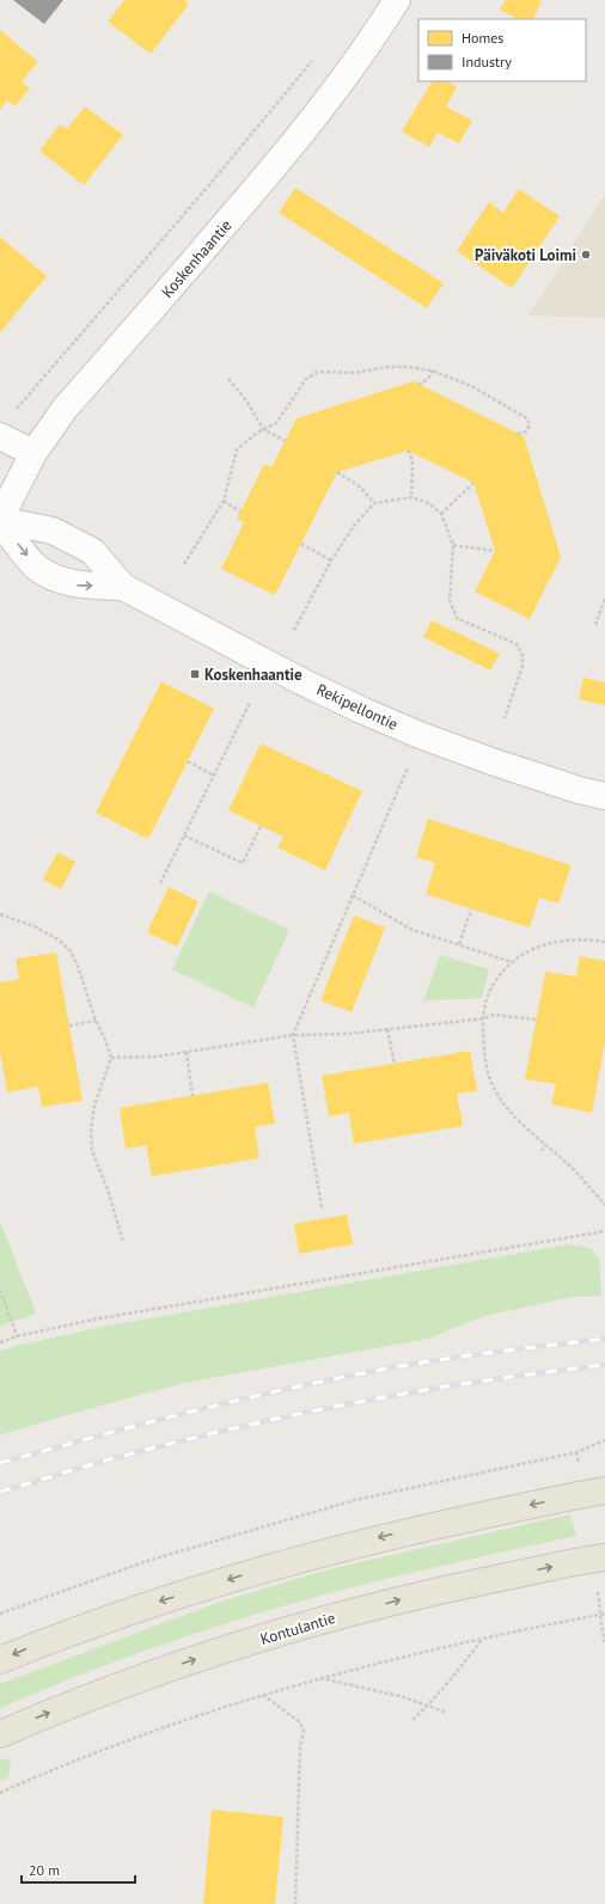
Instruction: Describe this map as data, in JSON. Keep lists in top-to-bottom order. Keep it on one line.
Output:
{"streets":{"main road":["Kontulantie"],"street":["Koskenhaantie","Rekipellontie"]},"crossings":[["Koskenhaantie","Rekipellontie"]],"places":{"other":["Päiväkoti Loimi"],"transit":["Koskenhaantie"]},"legend":["Homes","Industry"],"scale_bar":"20 m"}
